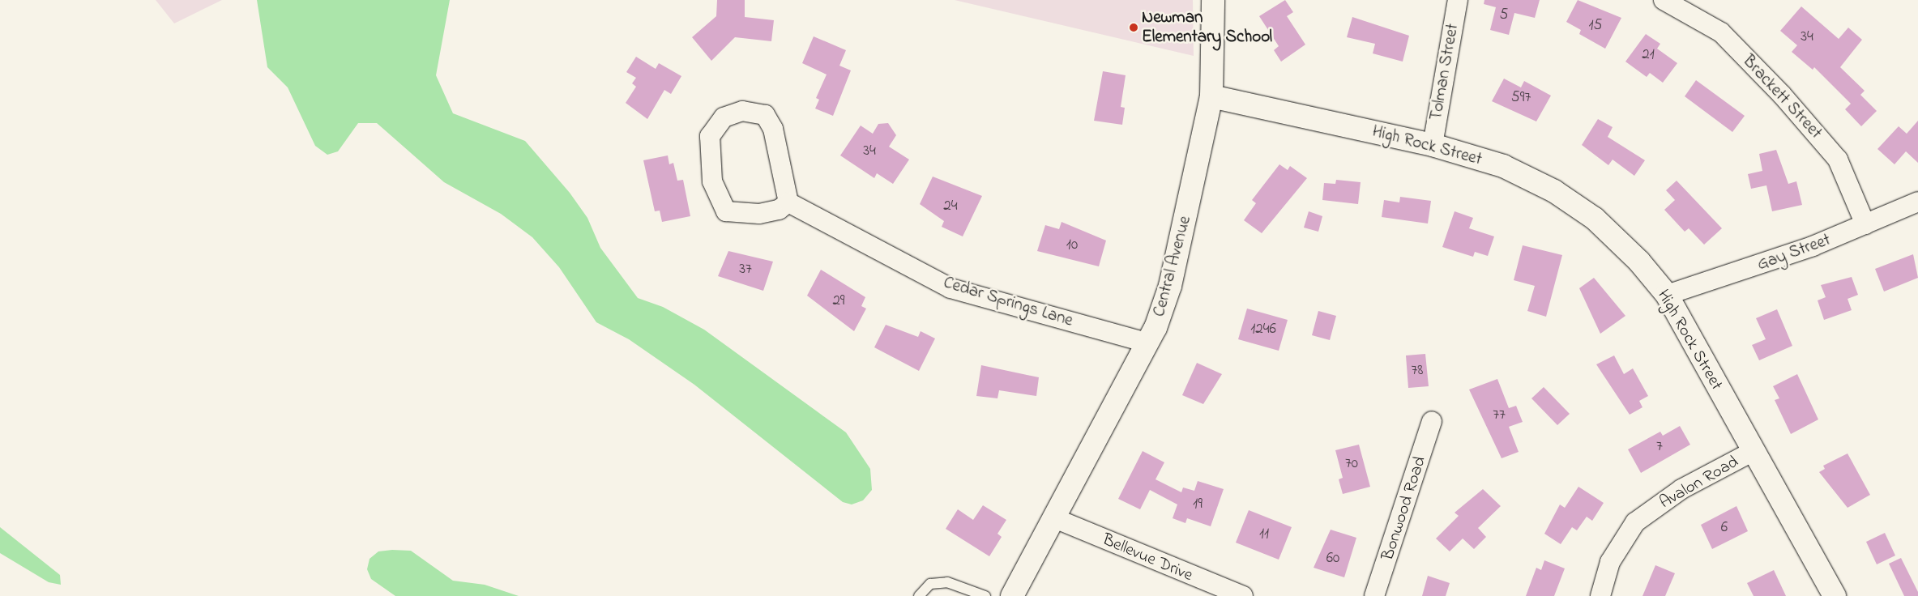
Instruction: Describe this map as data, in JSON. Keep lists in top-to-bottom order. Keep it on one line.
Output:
{"streets":{"street":["Tolman Street","Brackett Street","High Rock Street","Gay Street","Central Avenue","Cedar Springs Lane","Avalon Road","Bonwood Road","Bellevue Drive"]},"crossings":[["Tolman Street","High Rock Street"],["Brackett Street","Gay Street"],["High Rock Street","Gay Street"],["High Rock Street","Central Avenue"],["High Rock Street","Avalon Road"],["Central Avenue","Cedar Springs Lane"],["Central Avenue","Bellevue Drive"]],"places":["Newman Elementary School"],"house_numbers":["5","15","34","21","597","34","24","10","37","29","1246","78","77","7","70","19","6","11","60"]}
